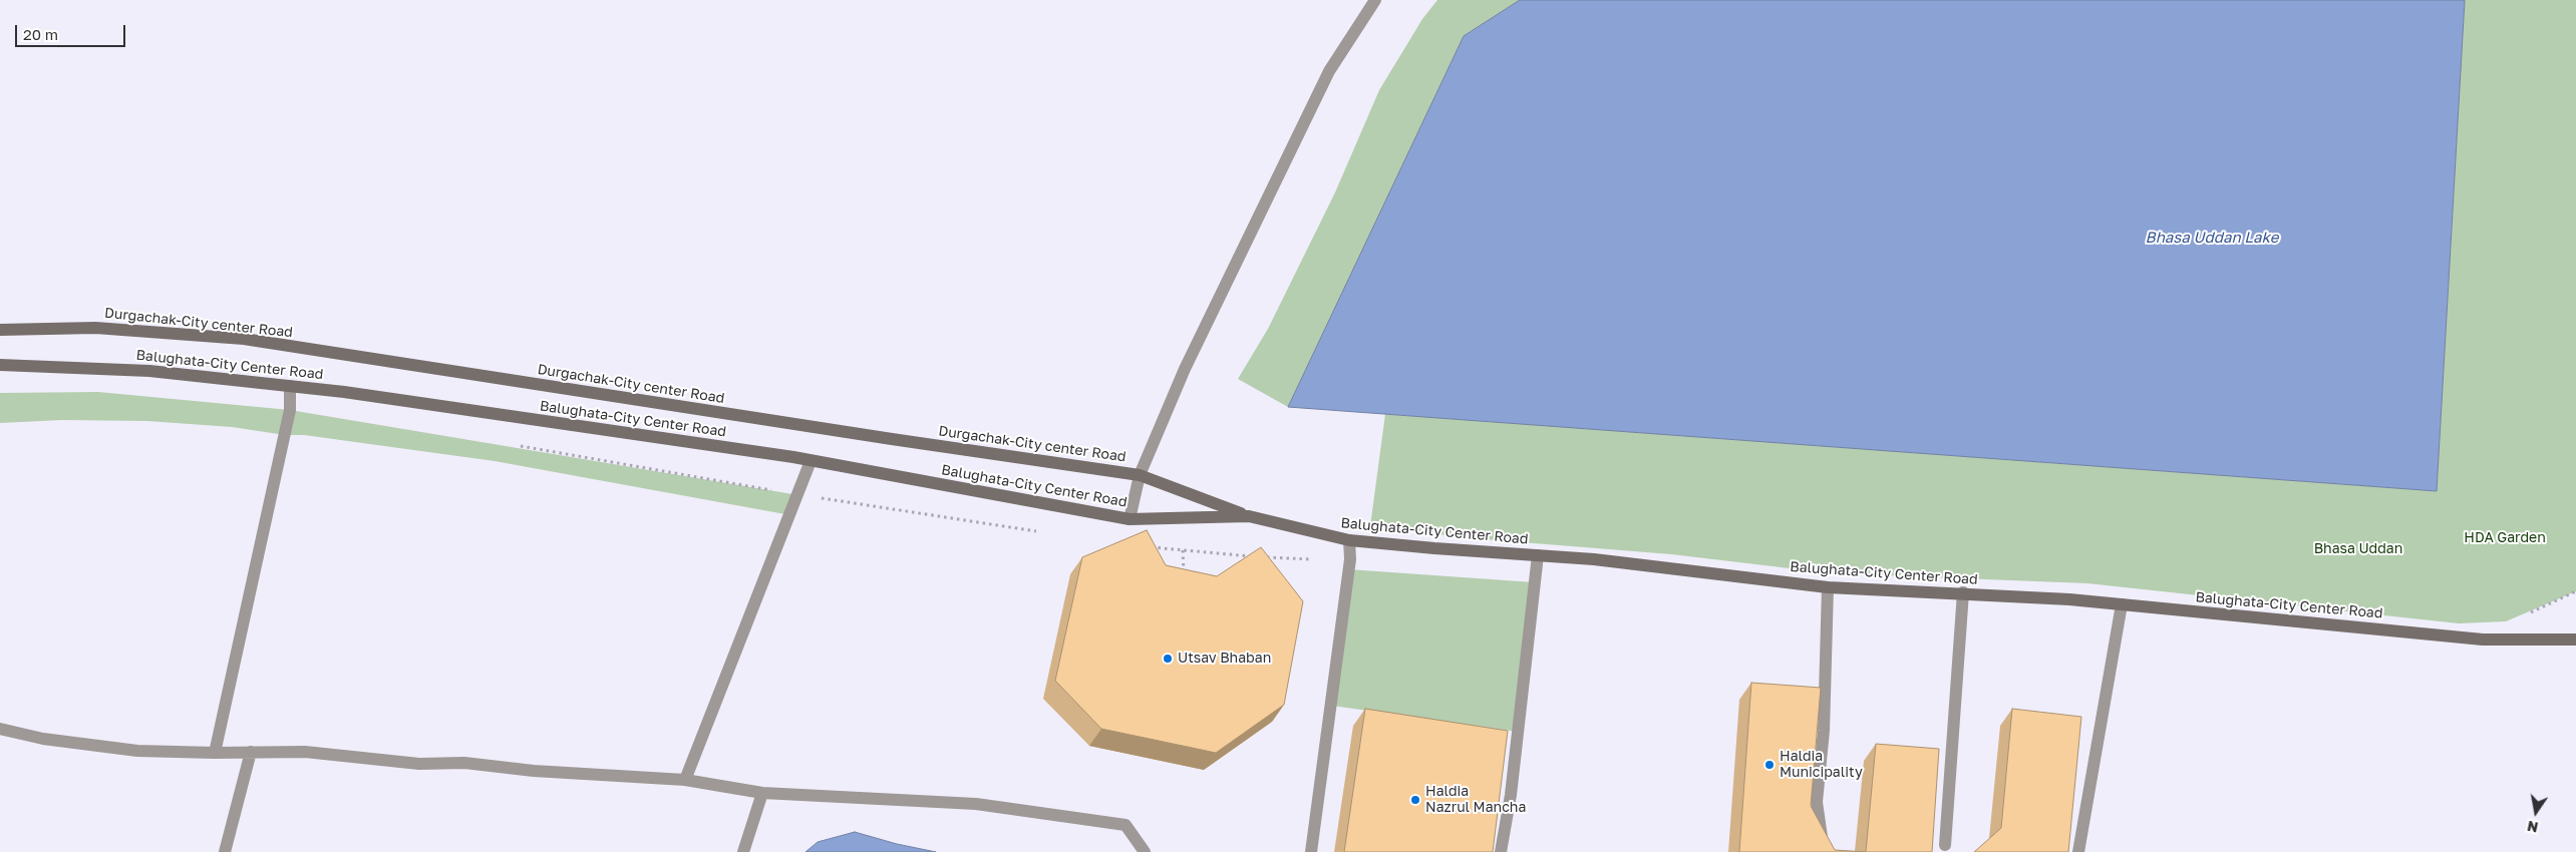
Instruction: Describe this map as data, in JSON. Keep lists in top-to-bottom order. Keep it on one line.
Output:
{"streets":{"main road":["Durgachak-City center Road","Balughata-City Center Road"]},"crossings":[["Durgachak-City center Road","Balughata-City Center Road"]],"water":["Bhasa Uddan Lake"],"parks":["HDA Garden","Bhasa Uddan"],"places":["Utsav Bhaban","Haldia Municipality","Haldia Nazrul Mancha"],"scale_bar":"20 m","north":"bottom"}
